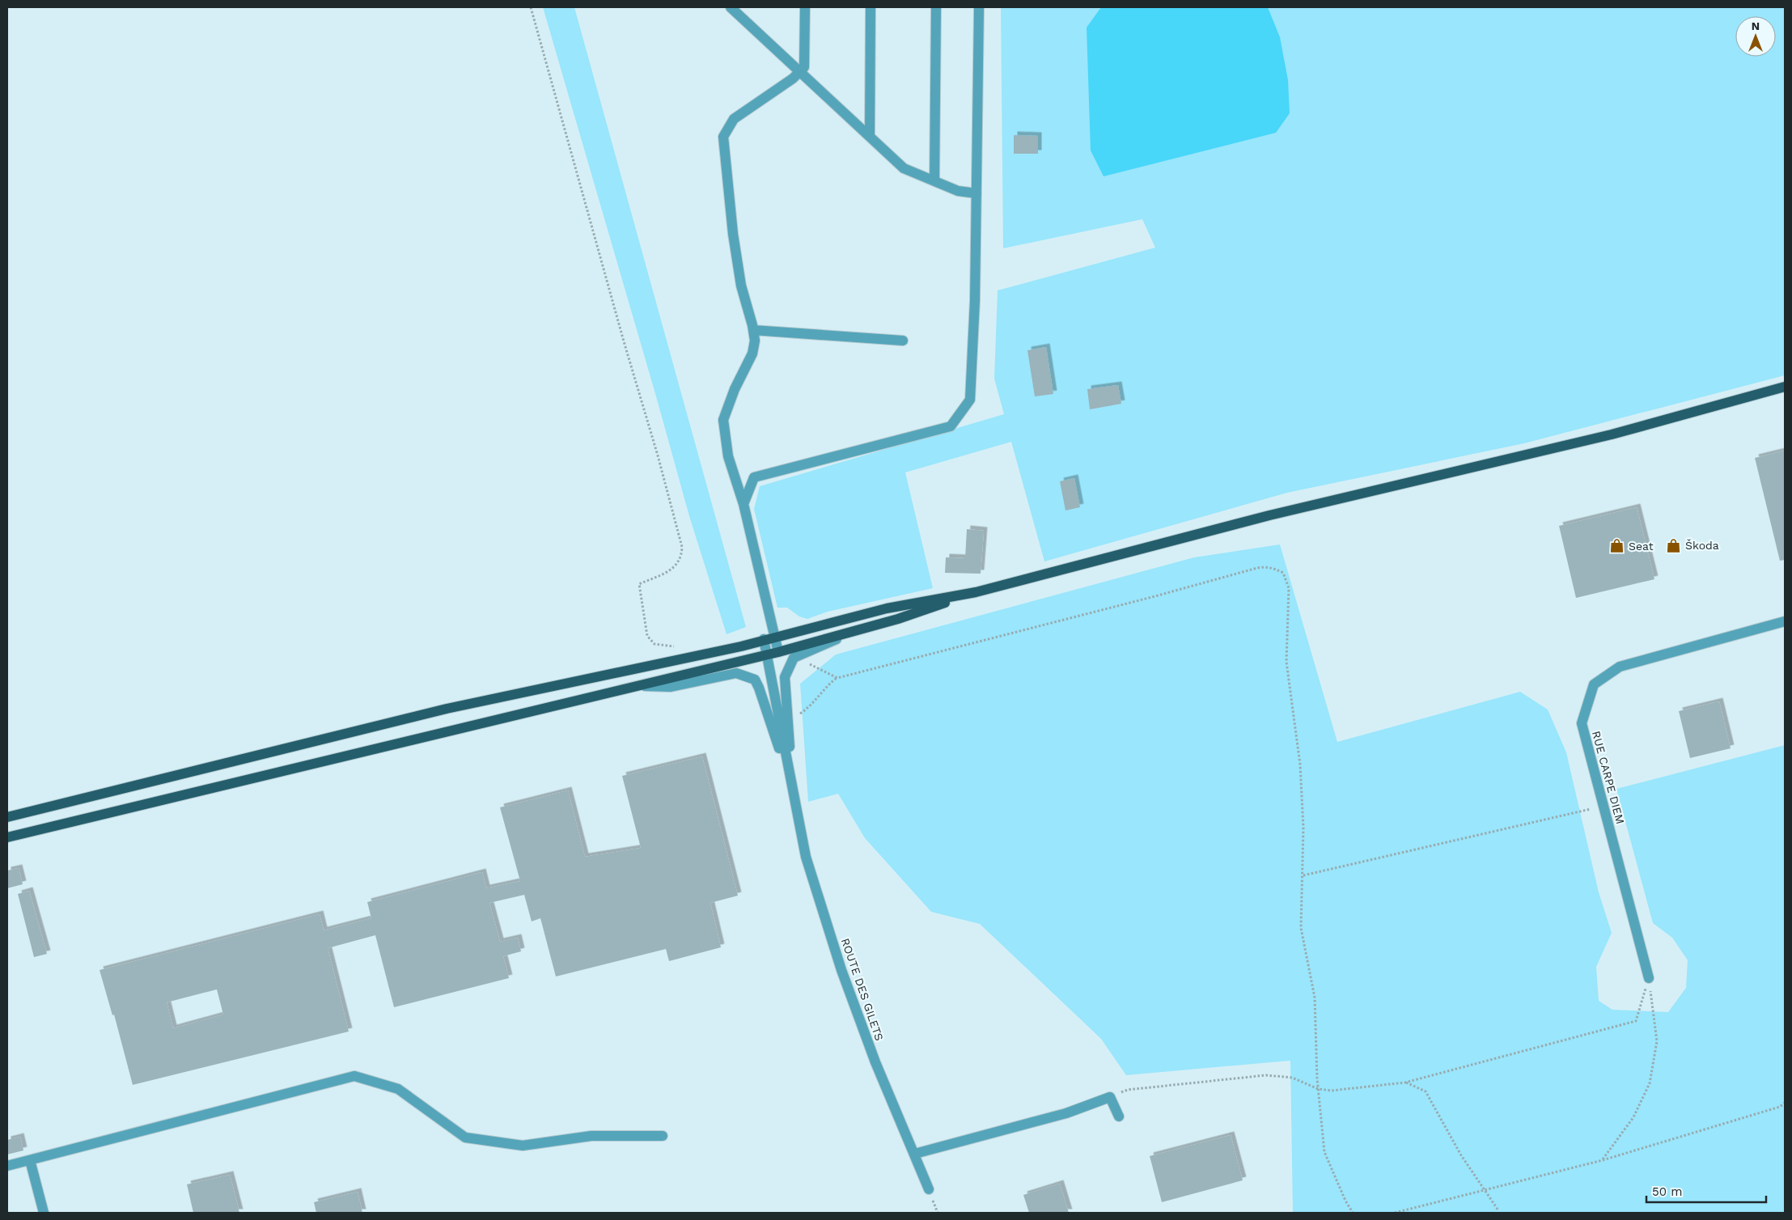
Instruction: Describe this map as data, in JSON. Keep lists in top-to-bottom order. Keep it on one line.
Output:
{"streets":{"street":["RUE CARPE DIEM","ROUTE DES GILETS"]},"places":{"shop":["Škoda","Seat"]},"scale_bar":"50 m","north":"top"}
